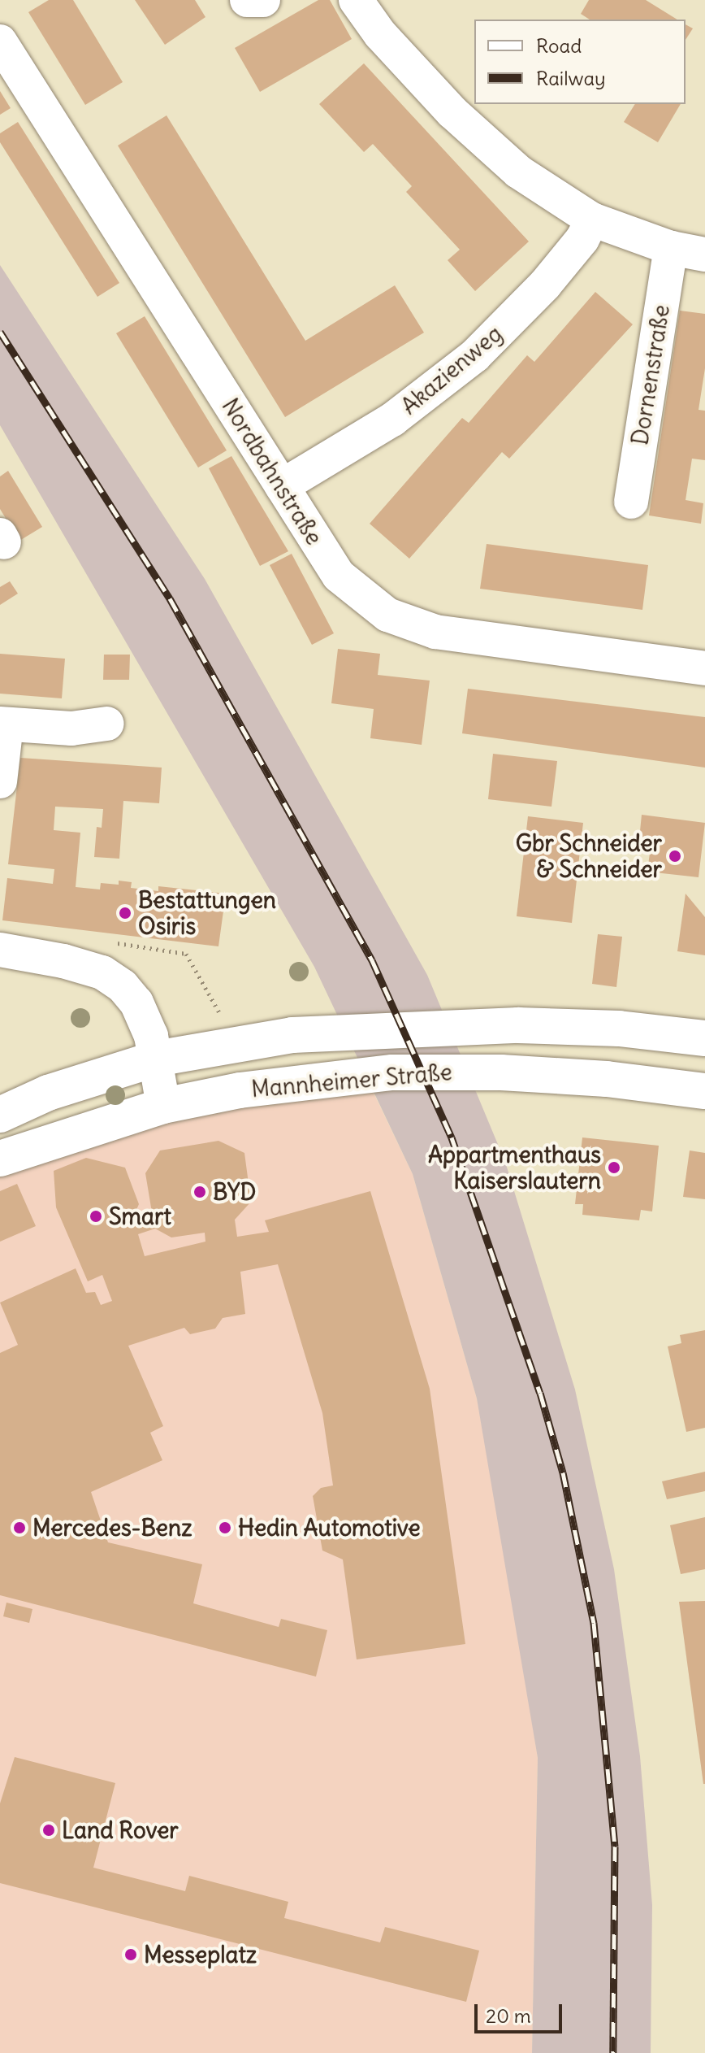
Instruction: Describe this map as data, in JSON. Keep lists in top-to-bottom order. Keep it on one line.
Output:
{"streets":{"main road":["Mannheimer Straße"],"street":["Akazienweg","Dornenstraße","Nordbahnstraße"]},"crossings":[["Akazienweg","Nordbahnstraße"]],"places":["Gbr Schneider & Schneider","Bestattungen Osiris","Appartmenthaus Kaiserslautern","BYD","Smart","Mercedes-Benz","Hedin Automotive","Land Rover","Messeplatz"],"legend":["Road","Railway"],"scale_bar":"20 m"}
